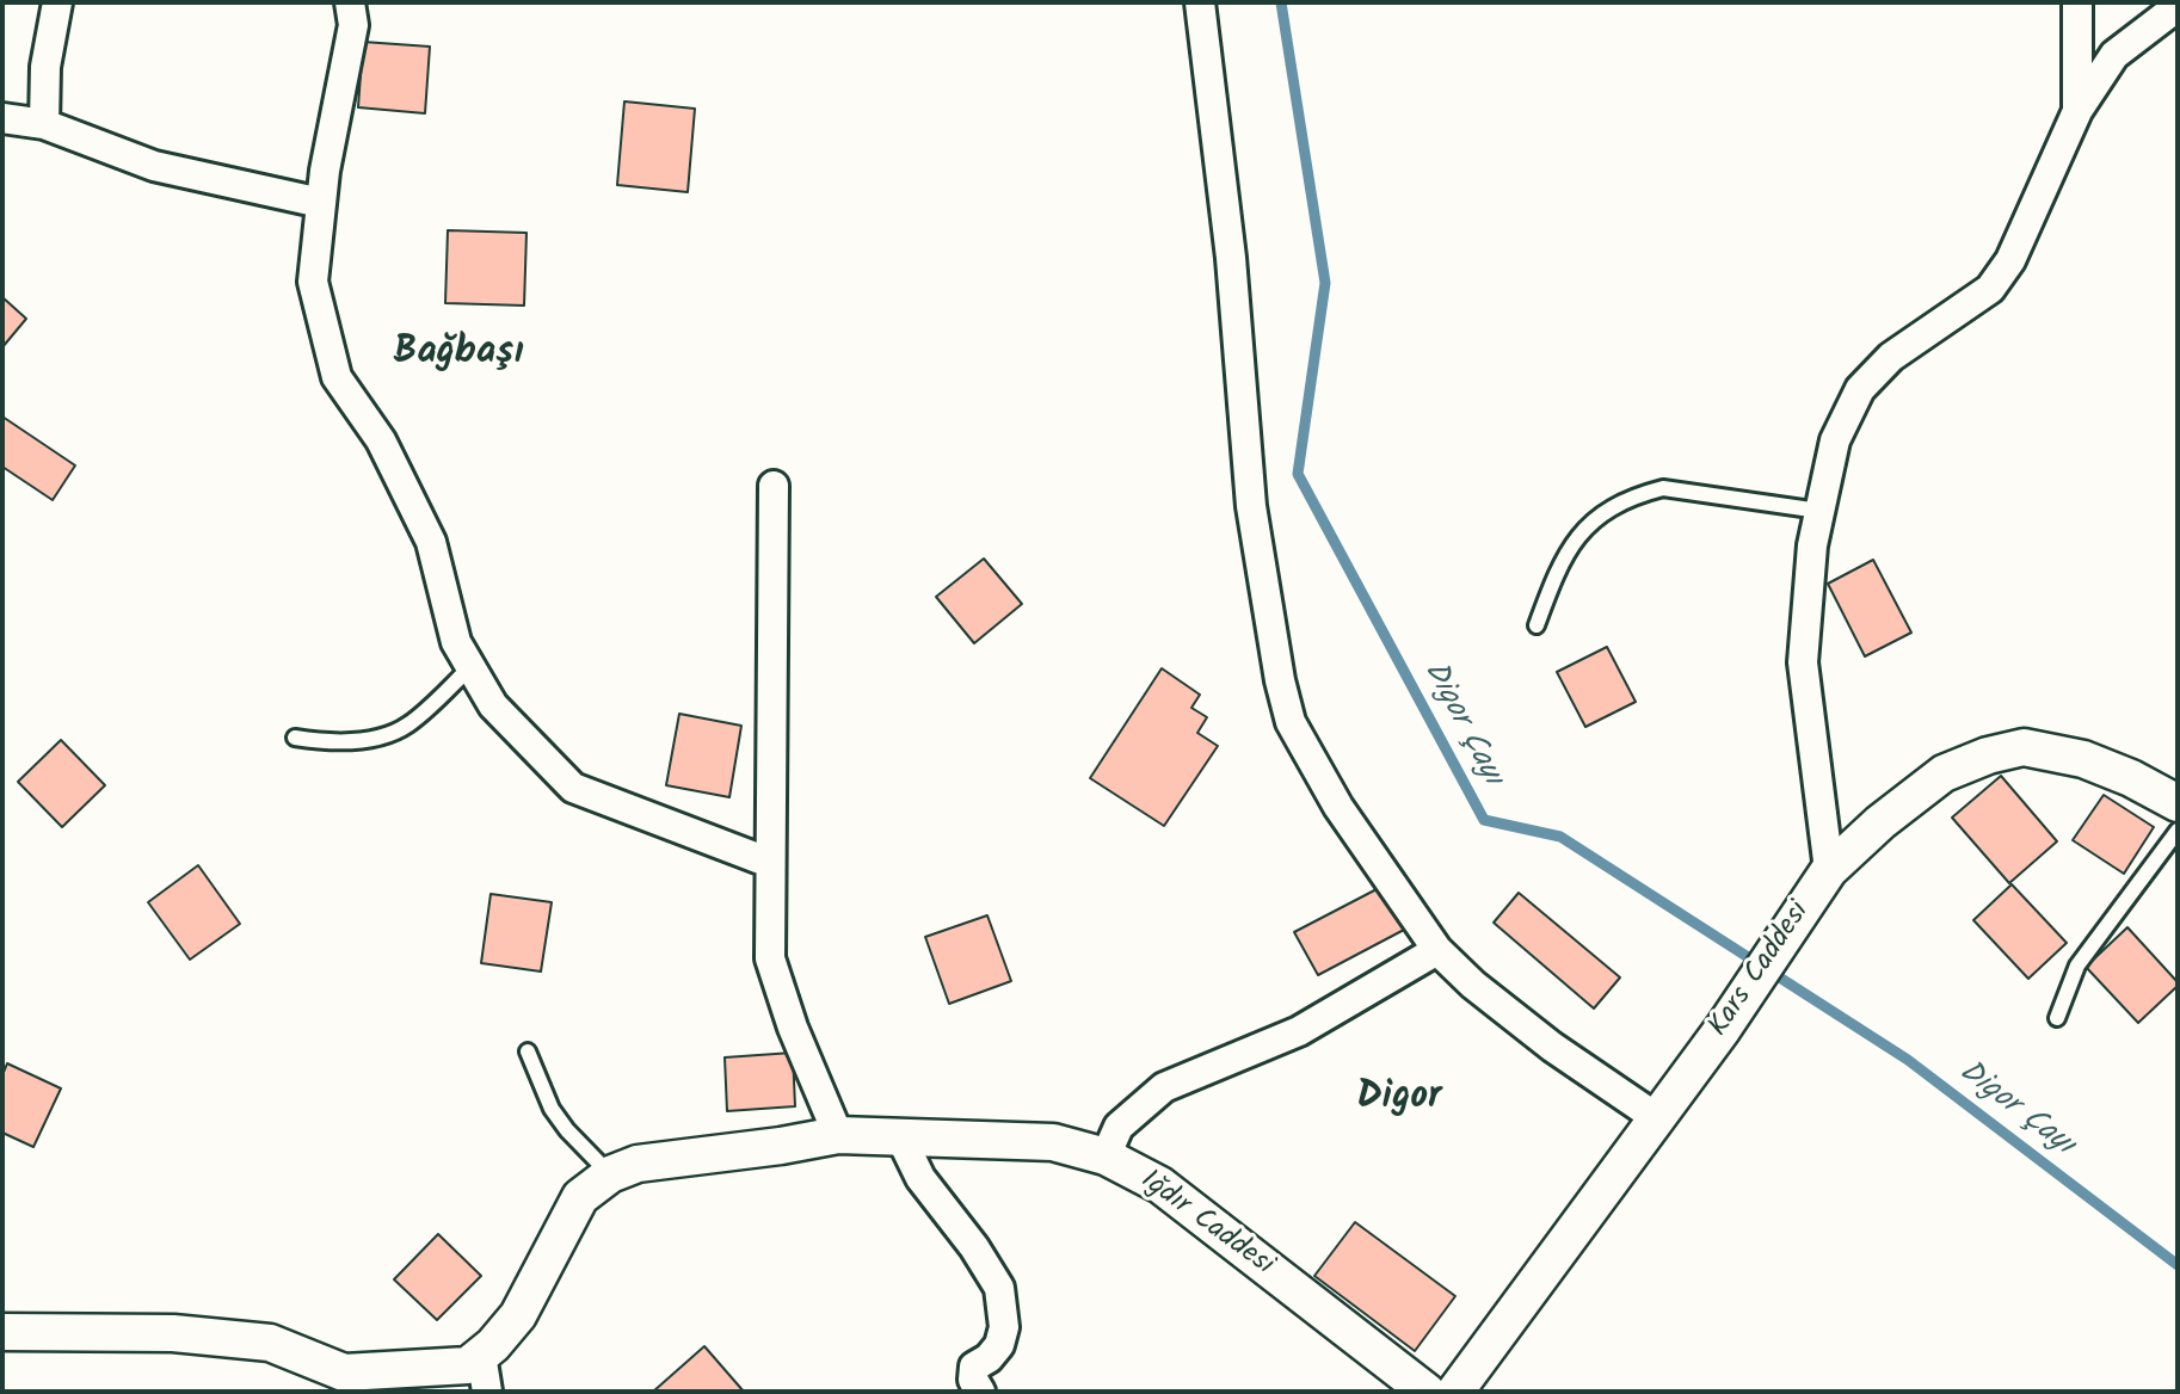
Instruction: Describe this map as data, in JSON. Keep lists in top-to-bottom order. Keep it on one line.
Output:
{"streets":{"street":["Kars Caddesi","Iğdır Caddesi"]},"districts":["Bağbaşı","Digor"],"water":["Digor Çayı"]}
